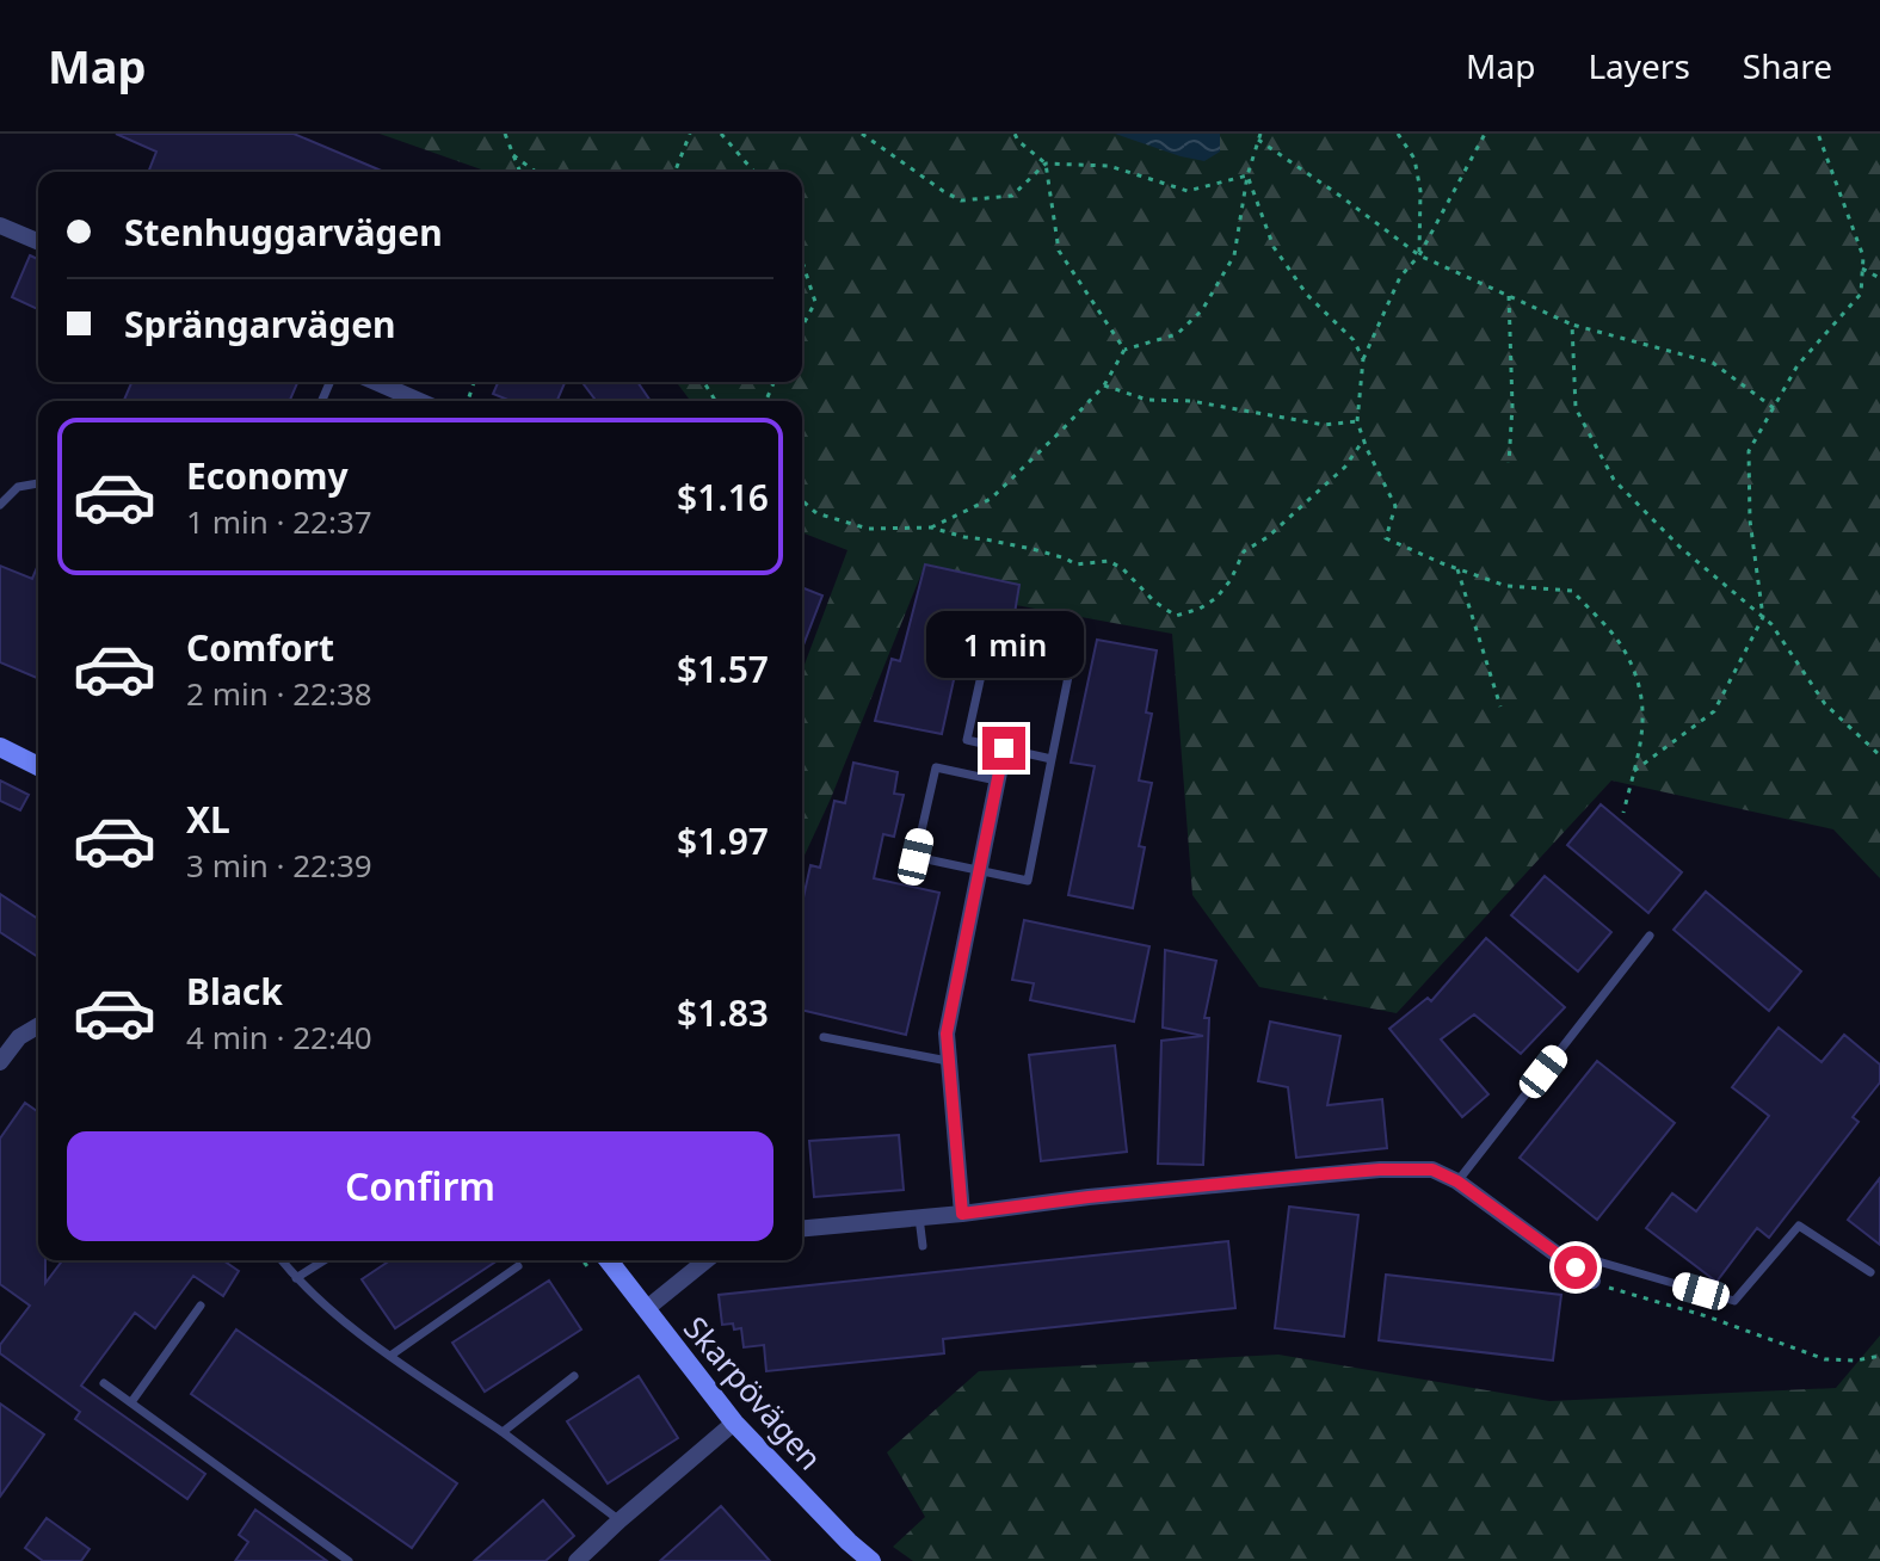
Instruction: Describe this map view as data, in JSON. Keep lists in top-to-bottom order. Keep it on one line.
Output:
{"streets":{"street":["Skarpövägen"]},"page":{"header":"Map","nav":["Map","Layers","Share"],"banner":["Stenhuggarvägen","Sprängarvägen"],"list":[{"name":"Economy","note":"1 min · 22:37","value":"$1.16"},{"name":"Comfort","note":"2 min · 22:38","value":"$1.57"},{"name":"XL","note":"3 min · 22:39","value":"$1.97"},{"name":"Black","note":"4 min · 22:40","value":"$1.83"}],"bubble":"1 min","buttons":"Confirm"}}
